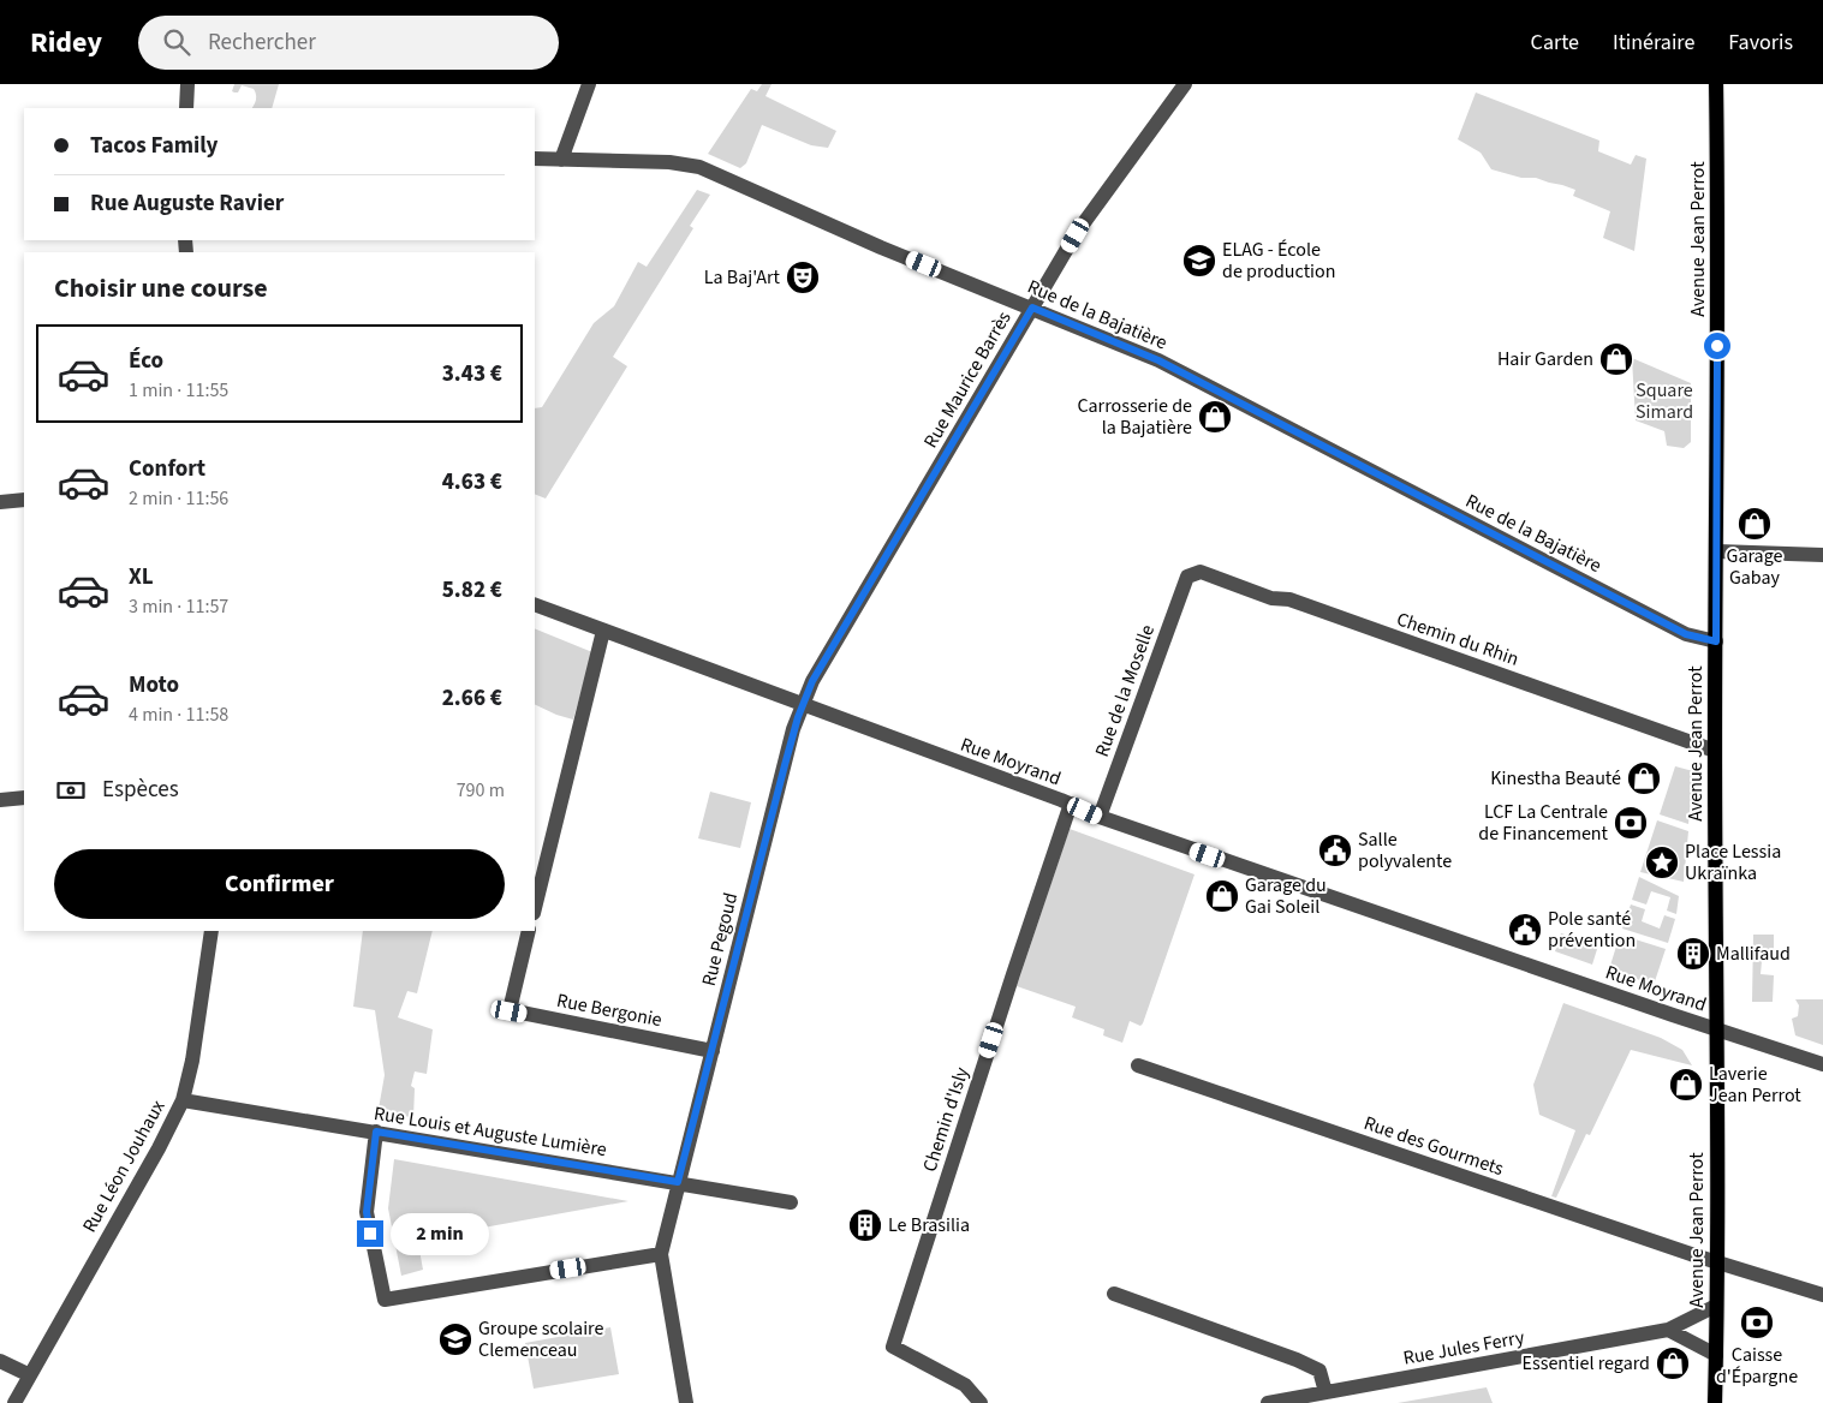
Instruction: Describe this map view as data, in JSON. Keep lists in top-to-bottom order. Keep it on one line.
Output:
{"streets":{"main road":["Avenue Jean Perrot"],"street":["Rue de la Bajatière","Rue Maurice Barrès","Chemin du Rhin","Rue de la Moselle","Rue Moyrand","Rue Pegoud","Rue Bergonie","Chemin d'Isly","Rue Louis et Auguste Lumière","Rue des Gourmets","Rue Léon Jouhaux","Rue Jules Ferry"]},"crossings":[["Avenue Jean Perrot","Rue de la Bajatière"],["Avenue Jean Perrot","Chemin du Rhin"],["Avenue Jean Perrot","Rue Moyrand"],["Avenue Jean Perrot","Rue des Gourmets"],["Avenue Jean Perrot","Rue Jules Ferry"],["Rue de la Bajatière","Rue Maurice Barrès"],["Rue Maurice Barrès","Rue Moyrand"],["Rue Maurice Barrès","Rue Pegoud"],["Chemin du Rhin","Rue de la Moselle"],["Rue de la Moselle","Rue Moyrand"],["Rue Moyrand","Rue Pegoud"],["Rue Moyrand","Chemin d'Isly"],["Rue Pegoud","Rue Bergonie"],["Rue Pegoud","Rue Louis et Auguste Lumière"],["Rue Louis et Auguste Lumière","Rue Léon Jouhaux"]],"parks":["Square Simard"],"places":{"school or university":["ELAG - École de production","Groupe scolaire Clemenceau"],"theatre":["La Baj'Art"],"shop":["Hair Garden","Carrosserie de la Bajatière","Garage Gabay","Kinestha Beauté","Garage du Gai Soleil","Laverie Jean Perrot","Essentiel regard"],"bank":["LCF La Centrale de Financement","Caisse d'Épargne"],"public building":["Salle polyvalente","Pole santé prévention"],"place":["Place Lessia Ukraïnka"],"building":["Mallifaud","Le Brasilia"]},"page":{"header":"Ridey","search":"Rechercher","nav":["Carte","Itinéraire","Favoris"],"banner":["Tacos Family","Rue Auguste Ravier"],"heading":"Choisir une course","list":[{"name":"Éco","note":"1 min · 11:55","value":"3.43 €"},{"name":"Confort","note":"2 min · 11:56","value":"4.63 €"},{"name":"XL","note":"3 min · 11:57","value":"5.82 €"},{"name":"Moto","note":"4 min · 11:58","value":"2.66 €"}],"pay":["Espèces","790 m"],"buttons":"Confirmer","bubble":"2 min"}}
